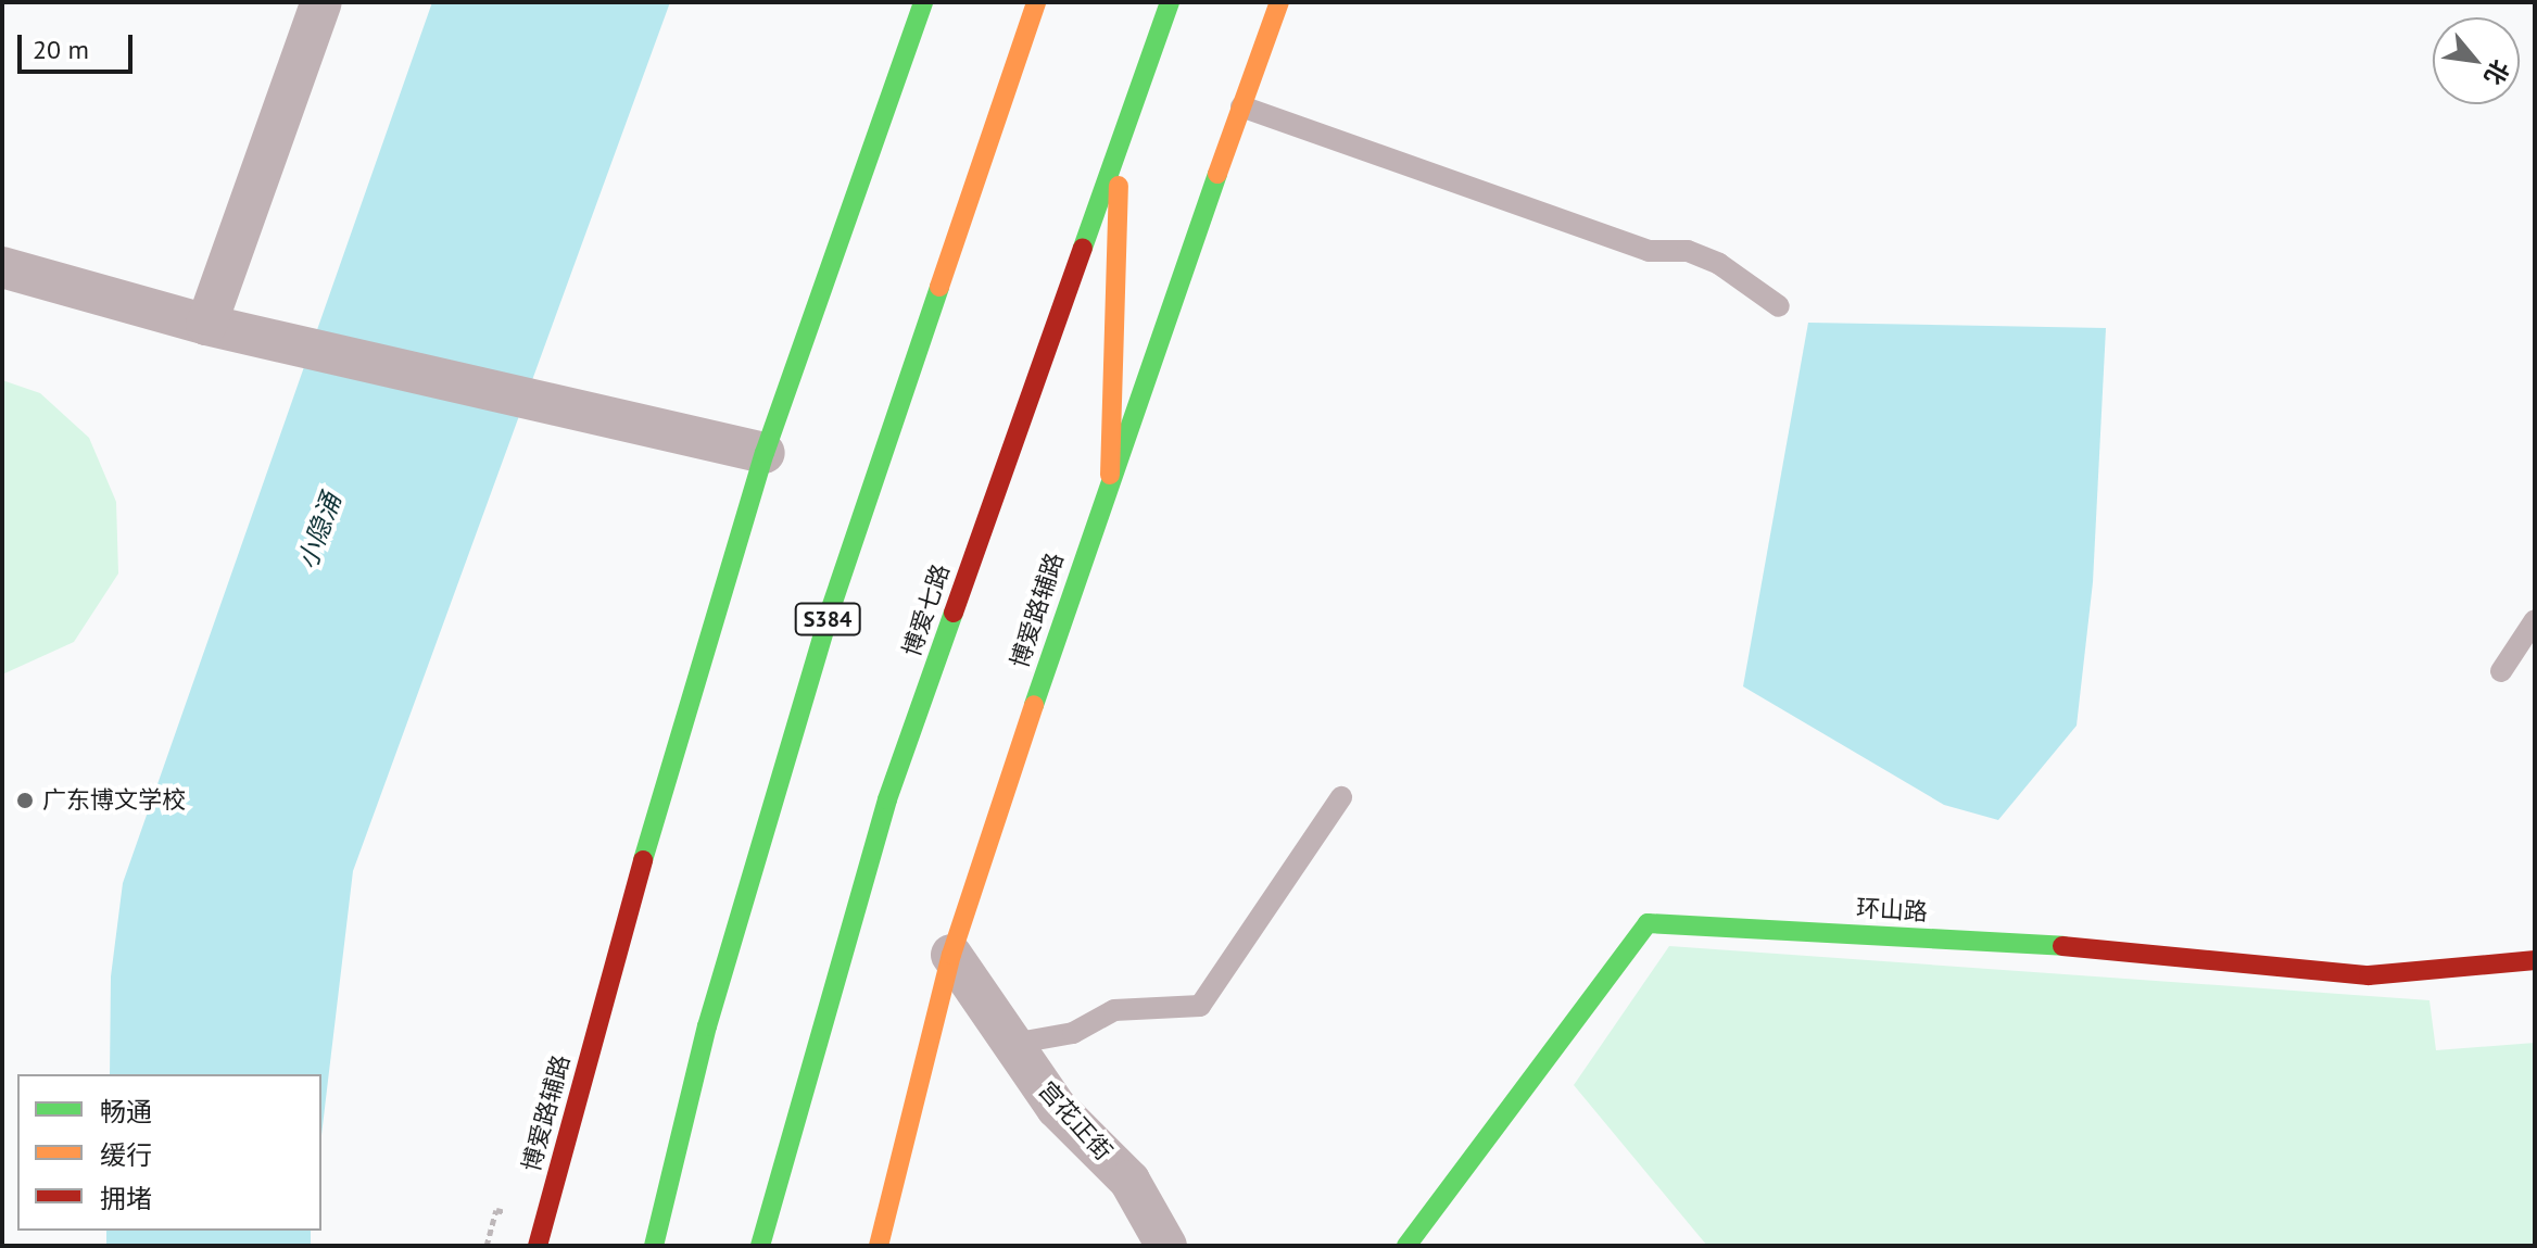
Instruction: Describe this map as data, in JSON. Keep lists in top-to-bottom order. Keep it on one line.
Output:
{"streets":{"main road":["博爱七路","博爱路辅路","S384","环山路"],"street":["宫花正街"]},"crossings":[["博爱路辅路","宫花正街"]],"water":["小隐涌"],"places":["广东博文学校"],"legend":["畅通","缓行","拥堵"],"scale_bar":"20 m","north":"bottom right"}
